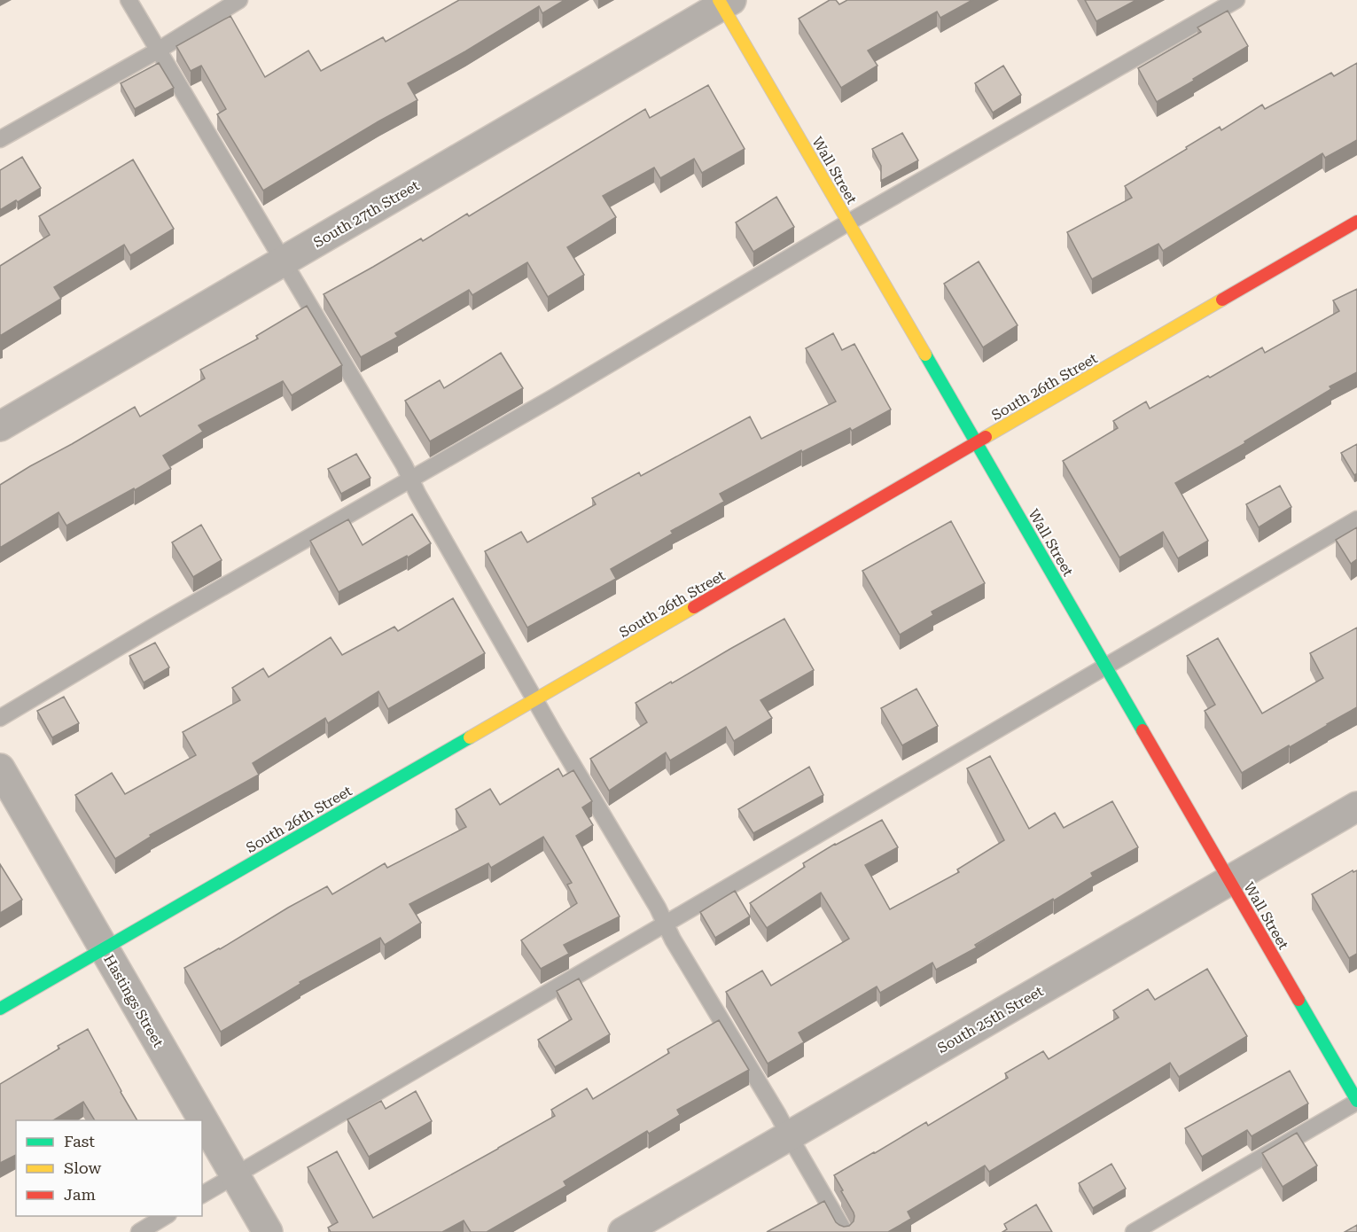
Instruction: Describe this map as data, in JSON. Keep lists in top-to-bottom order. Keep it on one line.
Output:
{"streets":{"street":["Wall Street","South 27th Street","South 26th Street","Hastings Street","South 25th Street"]},"crossings":[["Wall Street","South 27th Street"],["Wall Street","South 26th Street"],["Wall Street","South 25th Street"],["South 26th Street","Hastings Street"]],"legend":["Fast","Slow","Jam"]}
